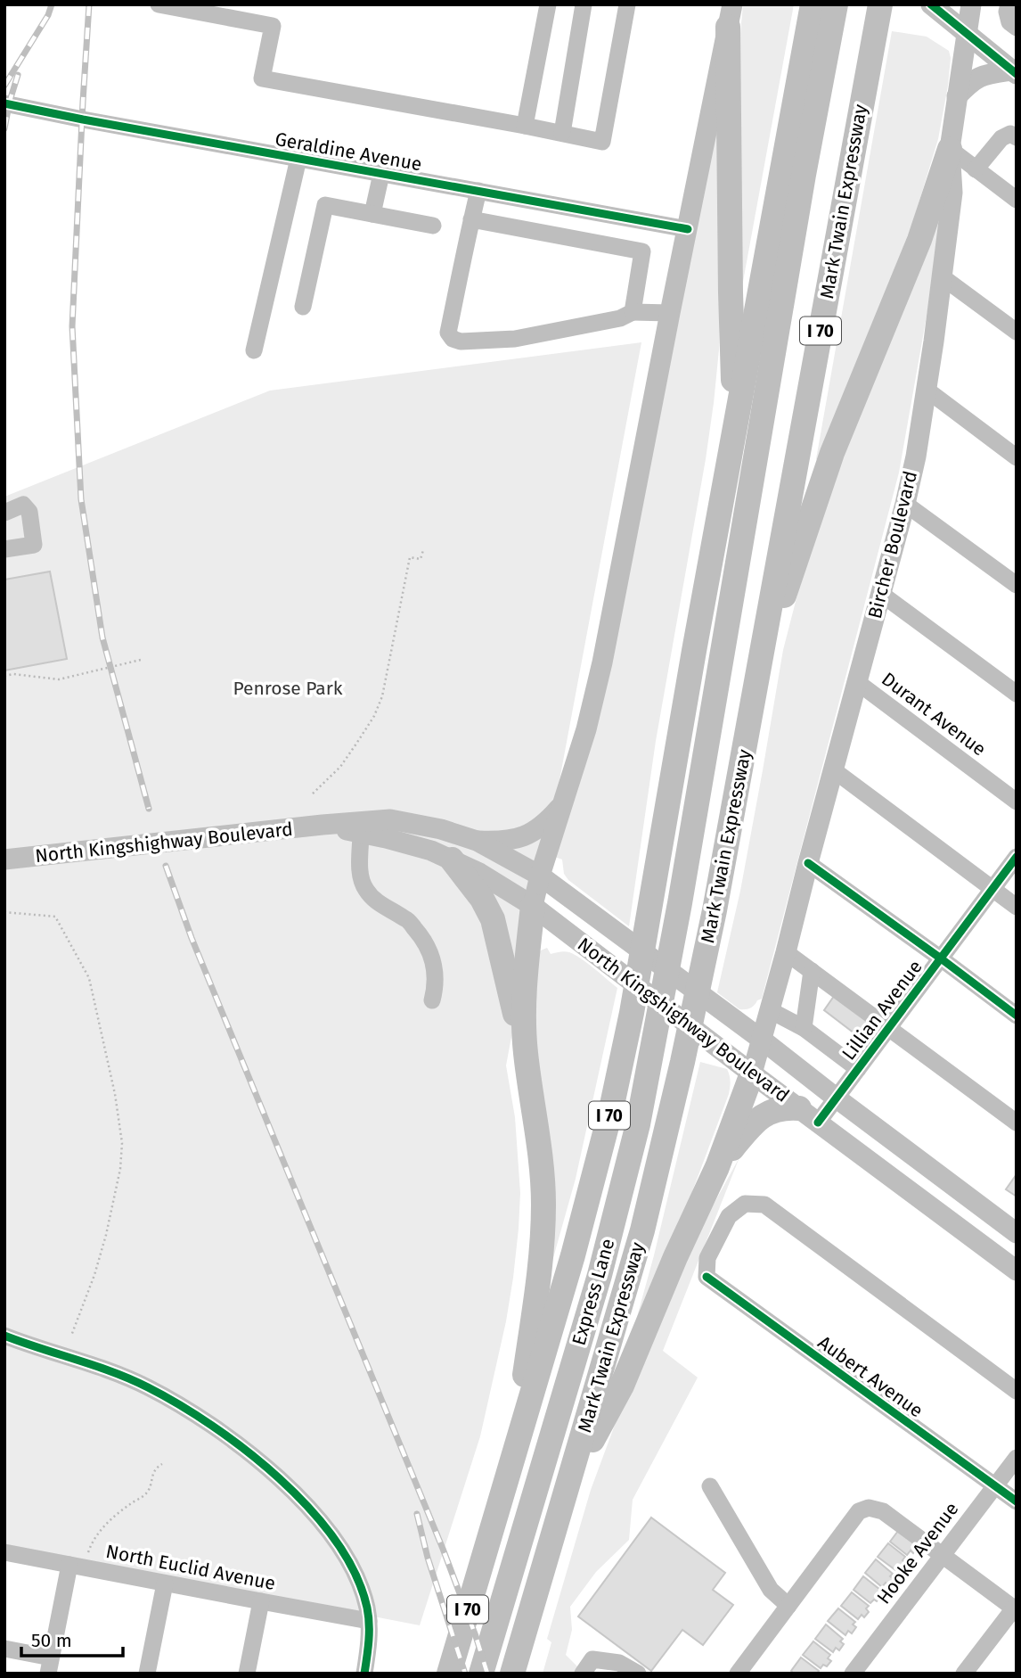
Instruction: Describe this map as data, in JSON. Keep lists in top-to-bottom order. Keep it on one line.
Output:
{"streets":{"highway":["Mark Twain Expressway","I 70","Express Lane"],"main road":["Bircher Boulevard","North Kingshighway Boulevard"],"street":["Geraldine Avenue","Durant Avenue","Lillian Avenue","Aubert Avenue","Hooke Avenue","North Euclid Avenue"]},"crossings":[["Bircher Boulevard","Durant Avenue"],["Bircher Boulevard","North Kingshighway Boulevard"],["North Kingshighway Boulevard","Lillian Avenue"],["Aubert Avenue","Hooke Avenue"]],"parks":["Penrose Park"],"scale_bar":"50 m"}
